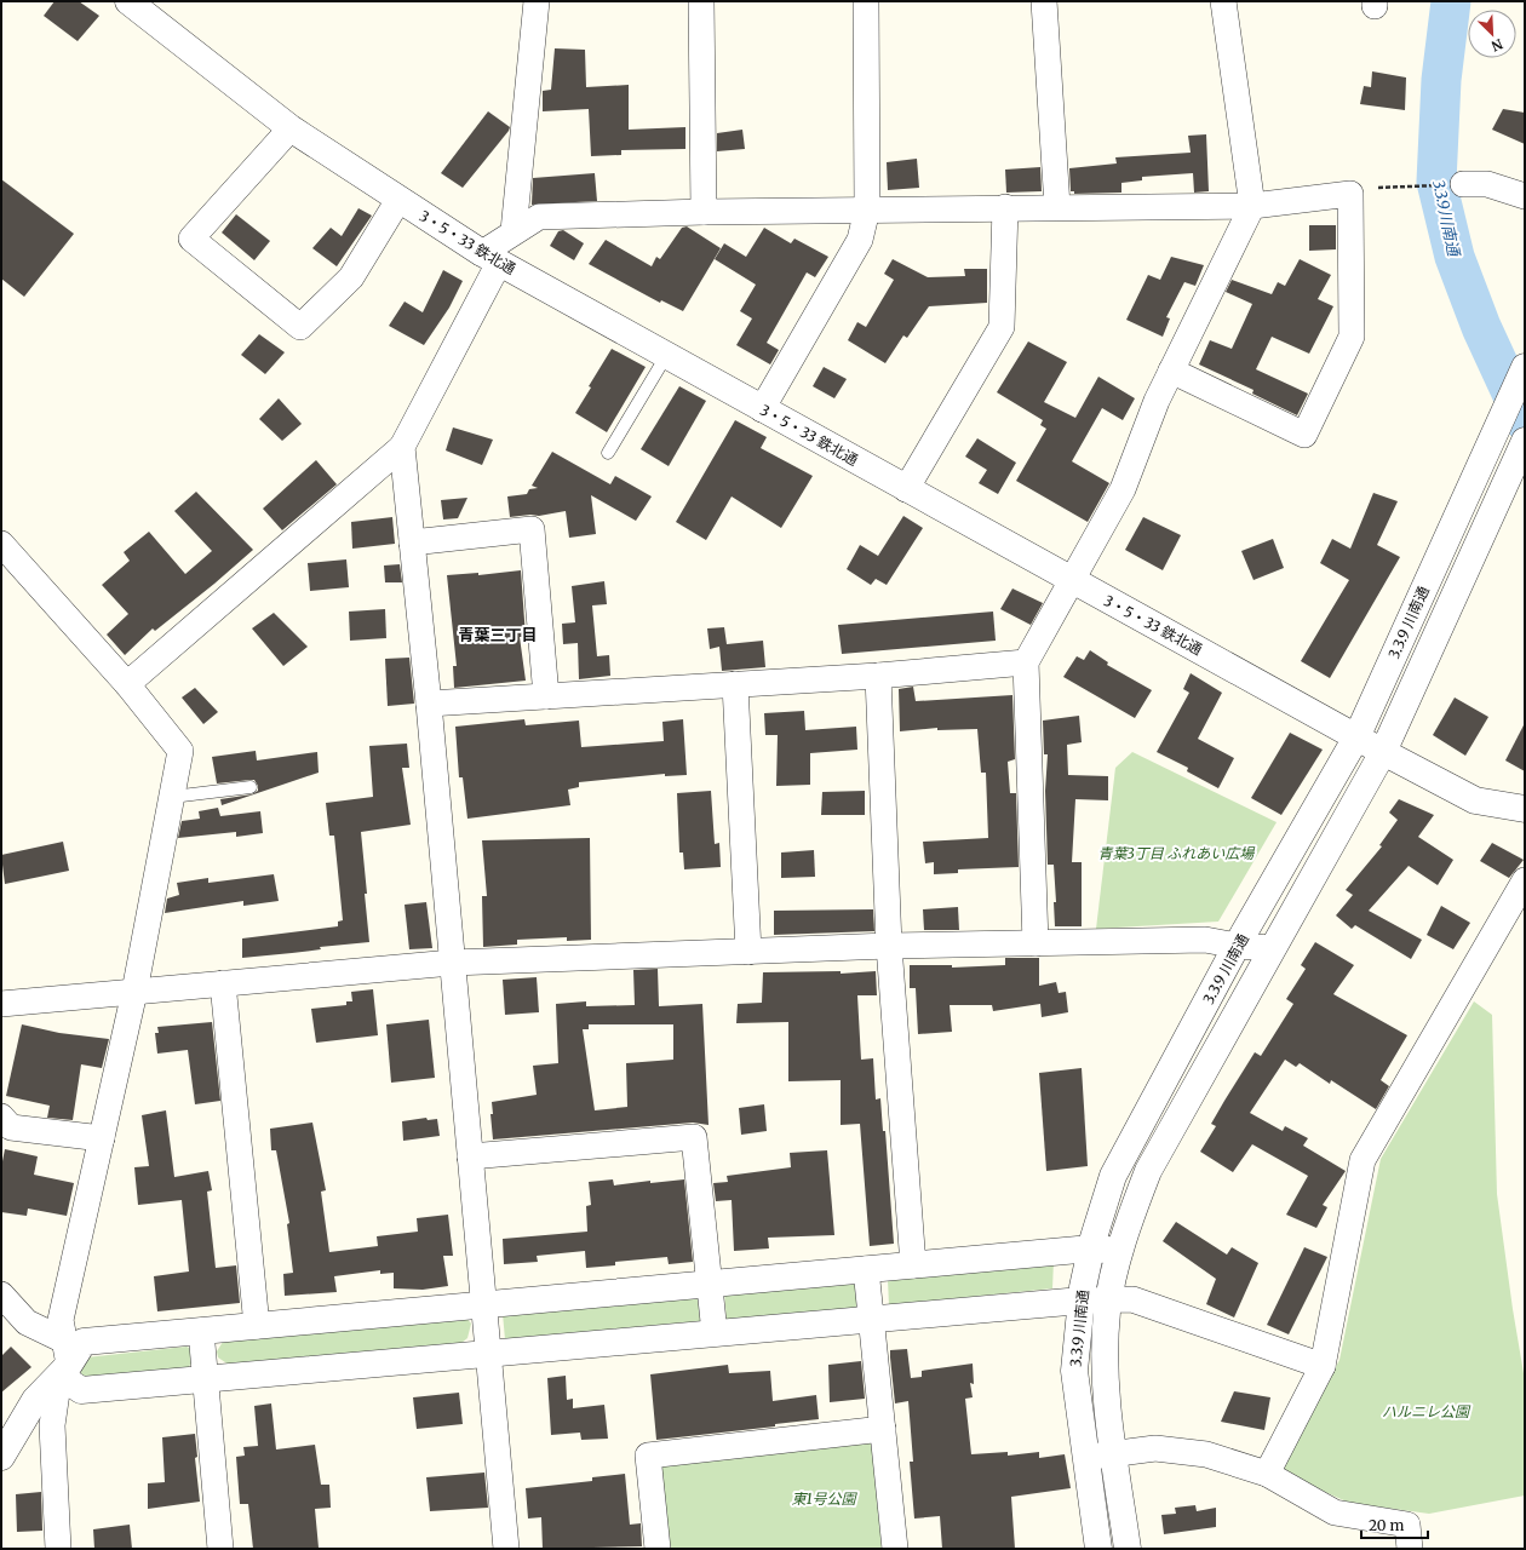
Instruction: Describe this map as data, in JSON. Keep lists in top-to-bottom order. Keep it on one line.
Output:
{"streets":{"street":["3・5・33 鉄北通","3.3.9 川南通"]},"crossings":[["3・5・33 鉄北通","3.3.9 川南通"]],"districts":["青葉三丁目"],"water":["3.3.9川南通"],"parks":["青葉3丁目 ふれあい広場","ハルニレ公園","東1号公園"],"scale_bar":"20 m","north":"bottom right"}
